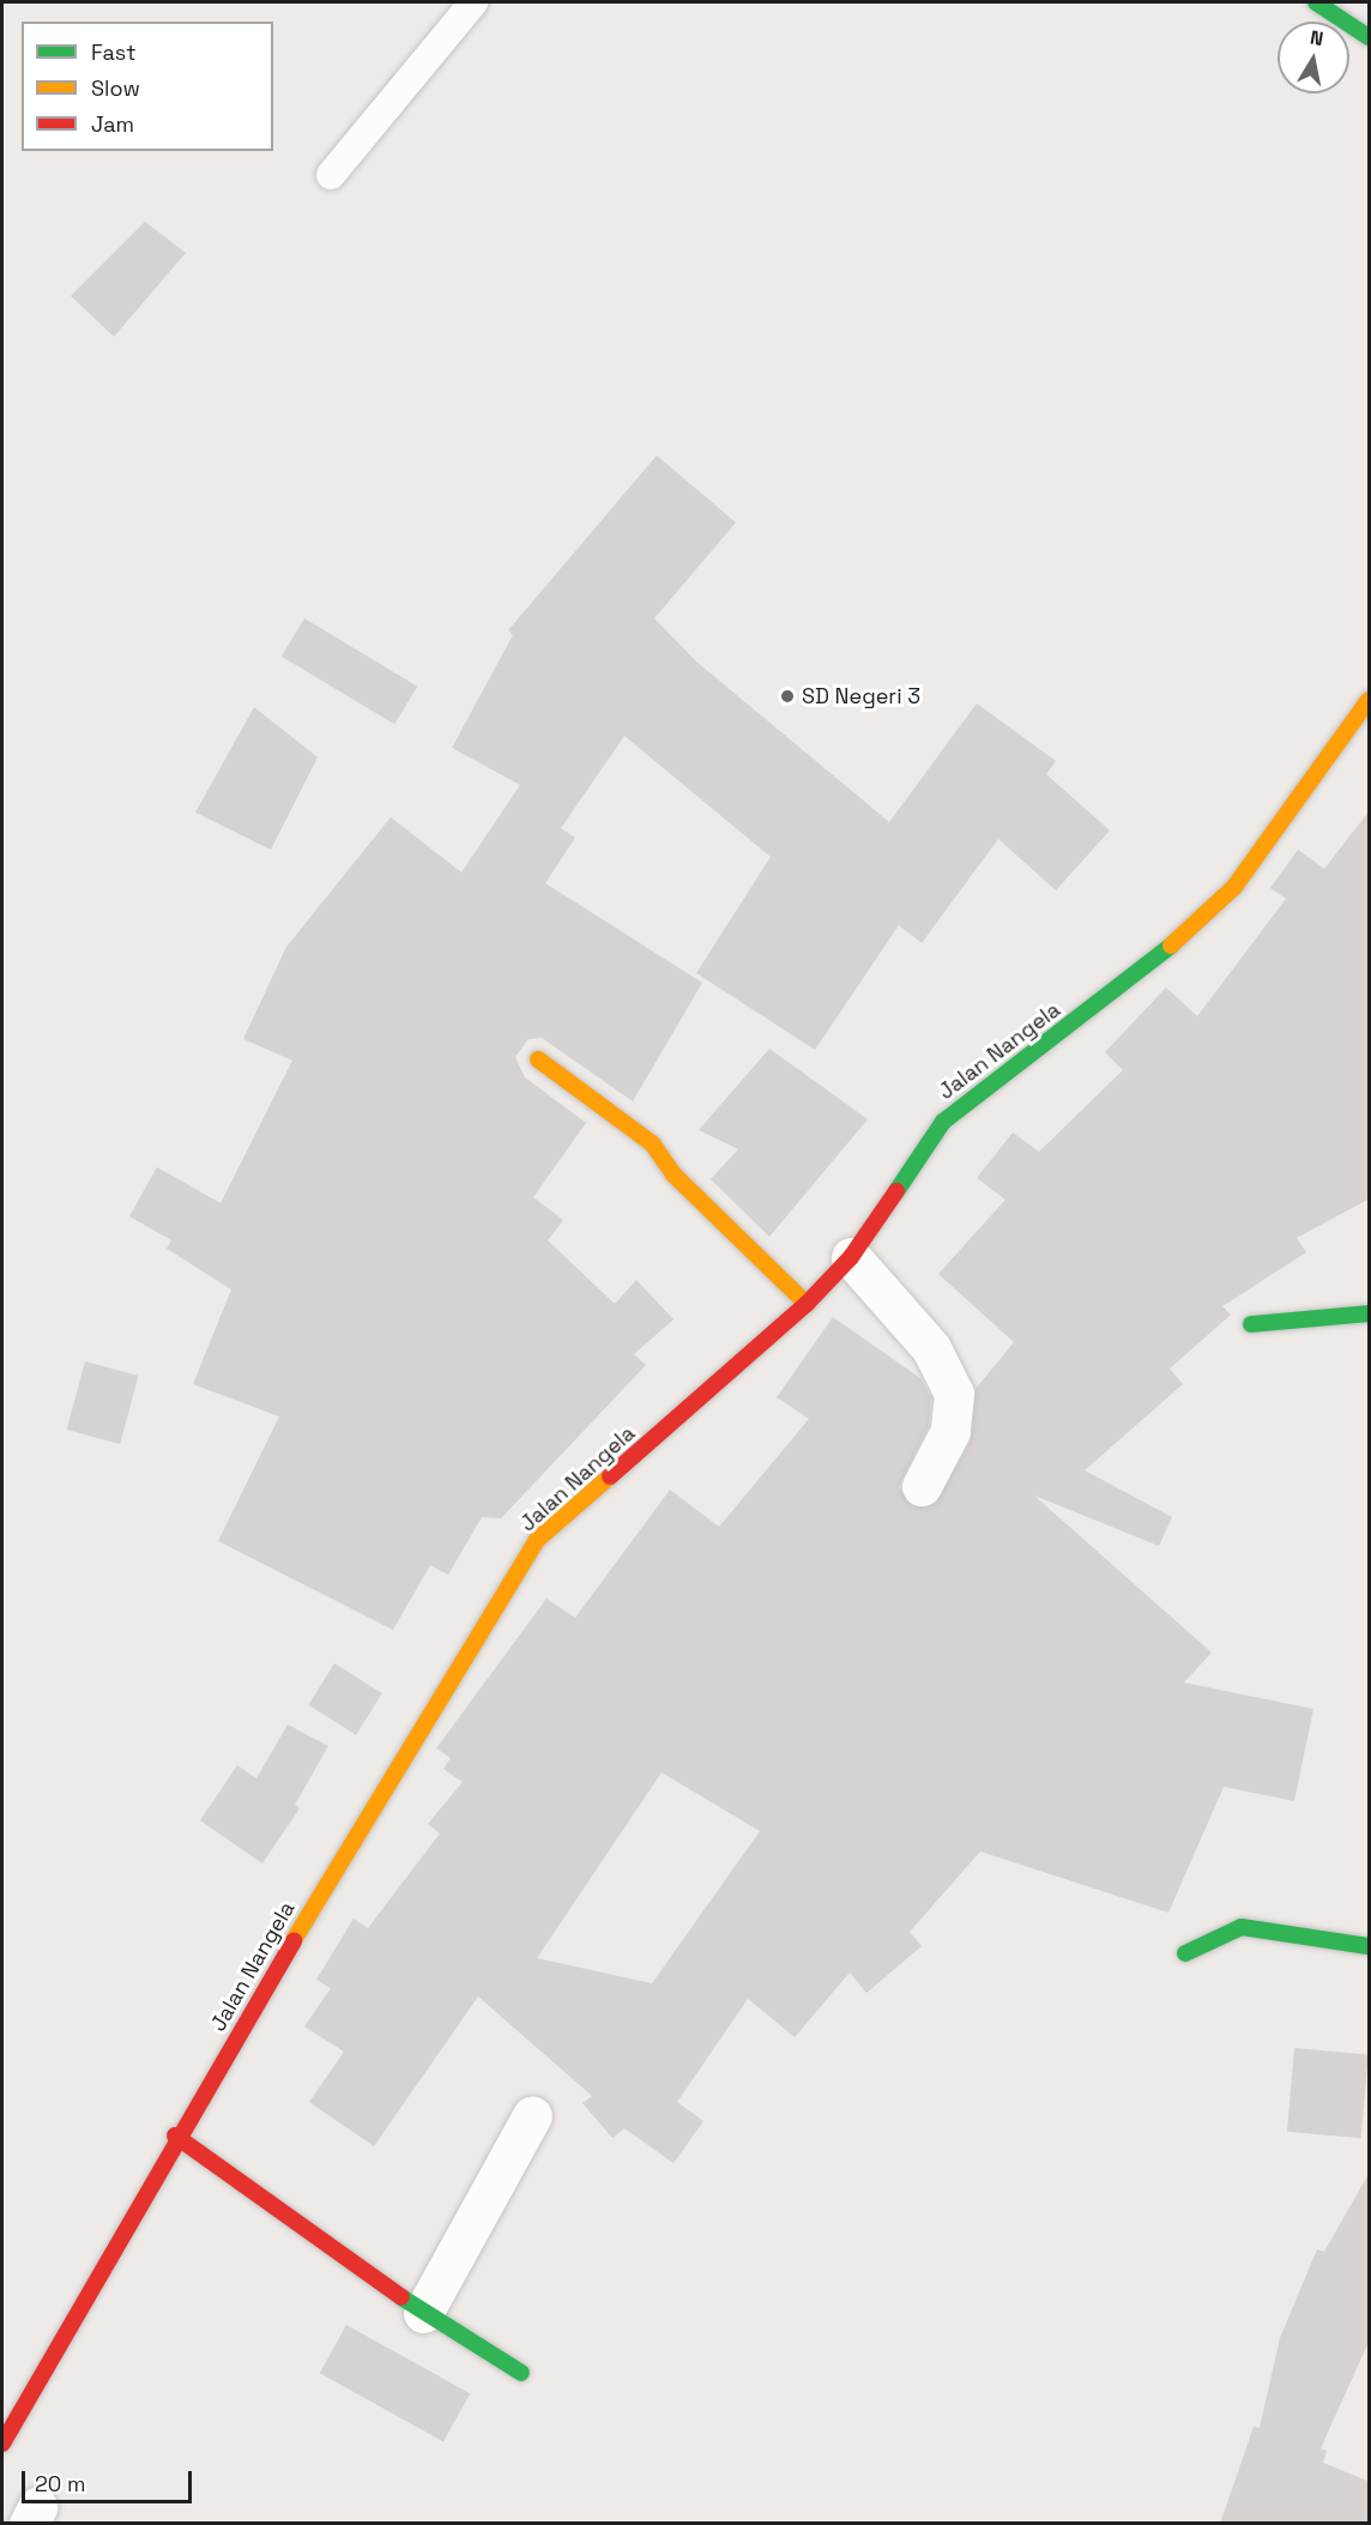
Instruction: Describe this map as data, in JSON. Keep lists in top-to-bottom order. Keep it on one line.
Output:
{"streets":{"main road":["Jalan Nangela"]},"places":["SD Negeri 3"],"legend":["Fast","Slow","Jam"],"scale_bar":"20 m","north":"top"}
